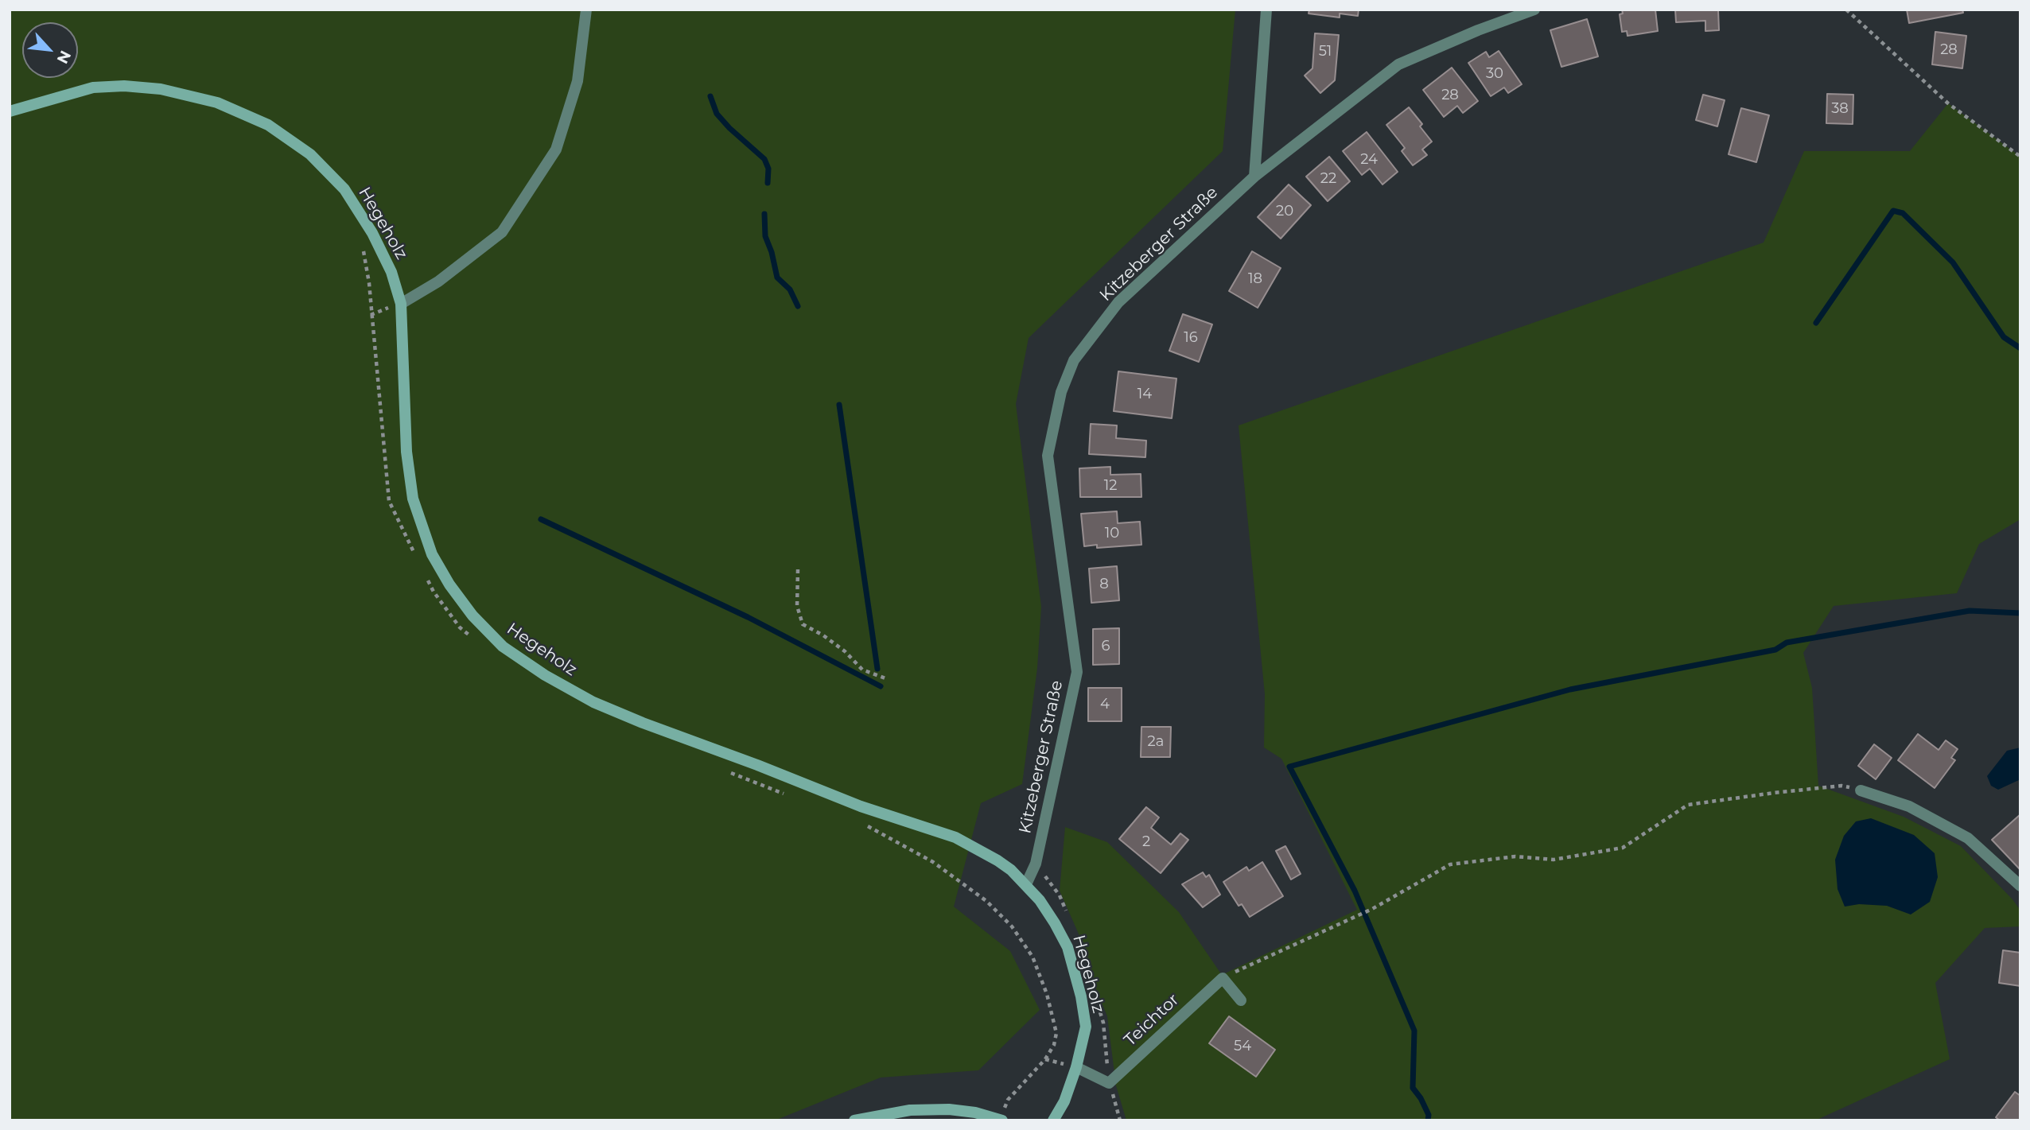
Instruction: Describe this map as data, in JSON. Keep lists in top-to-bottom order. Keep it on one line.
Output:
{"streets":{"street":["Hegeholz","Kitzeberger Straße","Teichtor"]},"crossings":[["Hegeholz","Kitzeberger Straße"],["Hegeholz","Teichtor"]],"house_numbers":["28","51","30","28","38","24","22","20","18","16","14","12","10","8","6","4","2a","2","54"],"north":"bottom right"}
